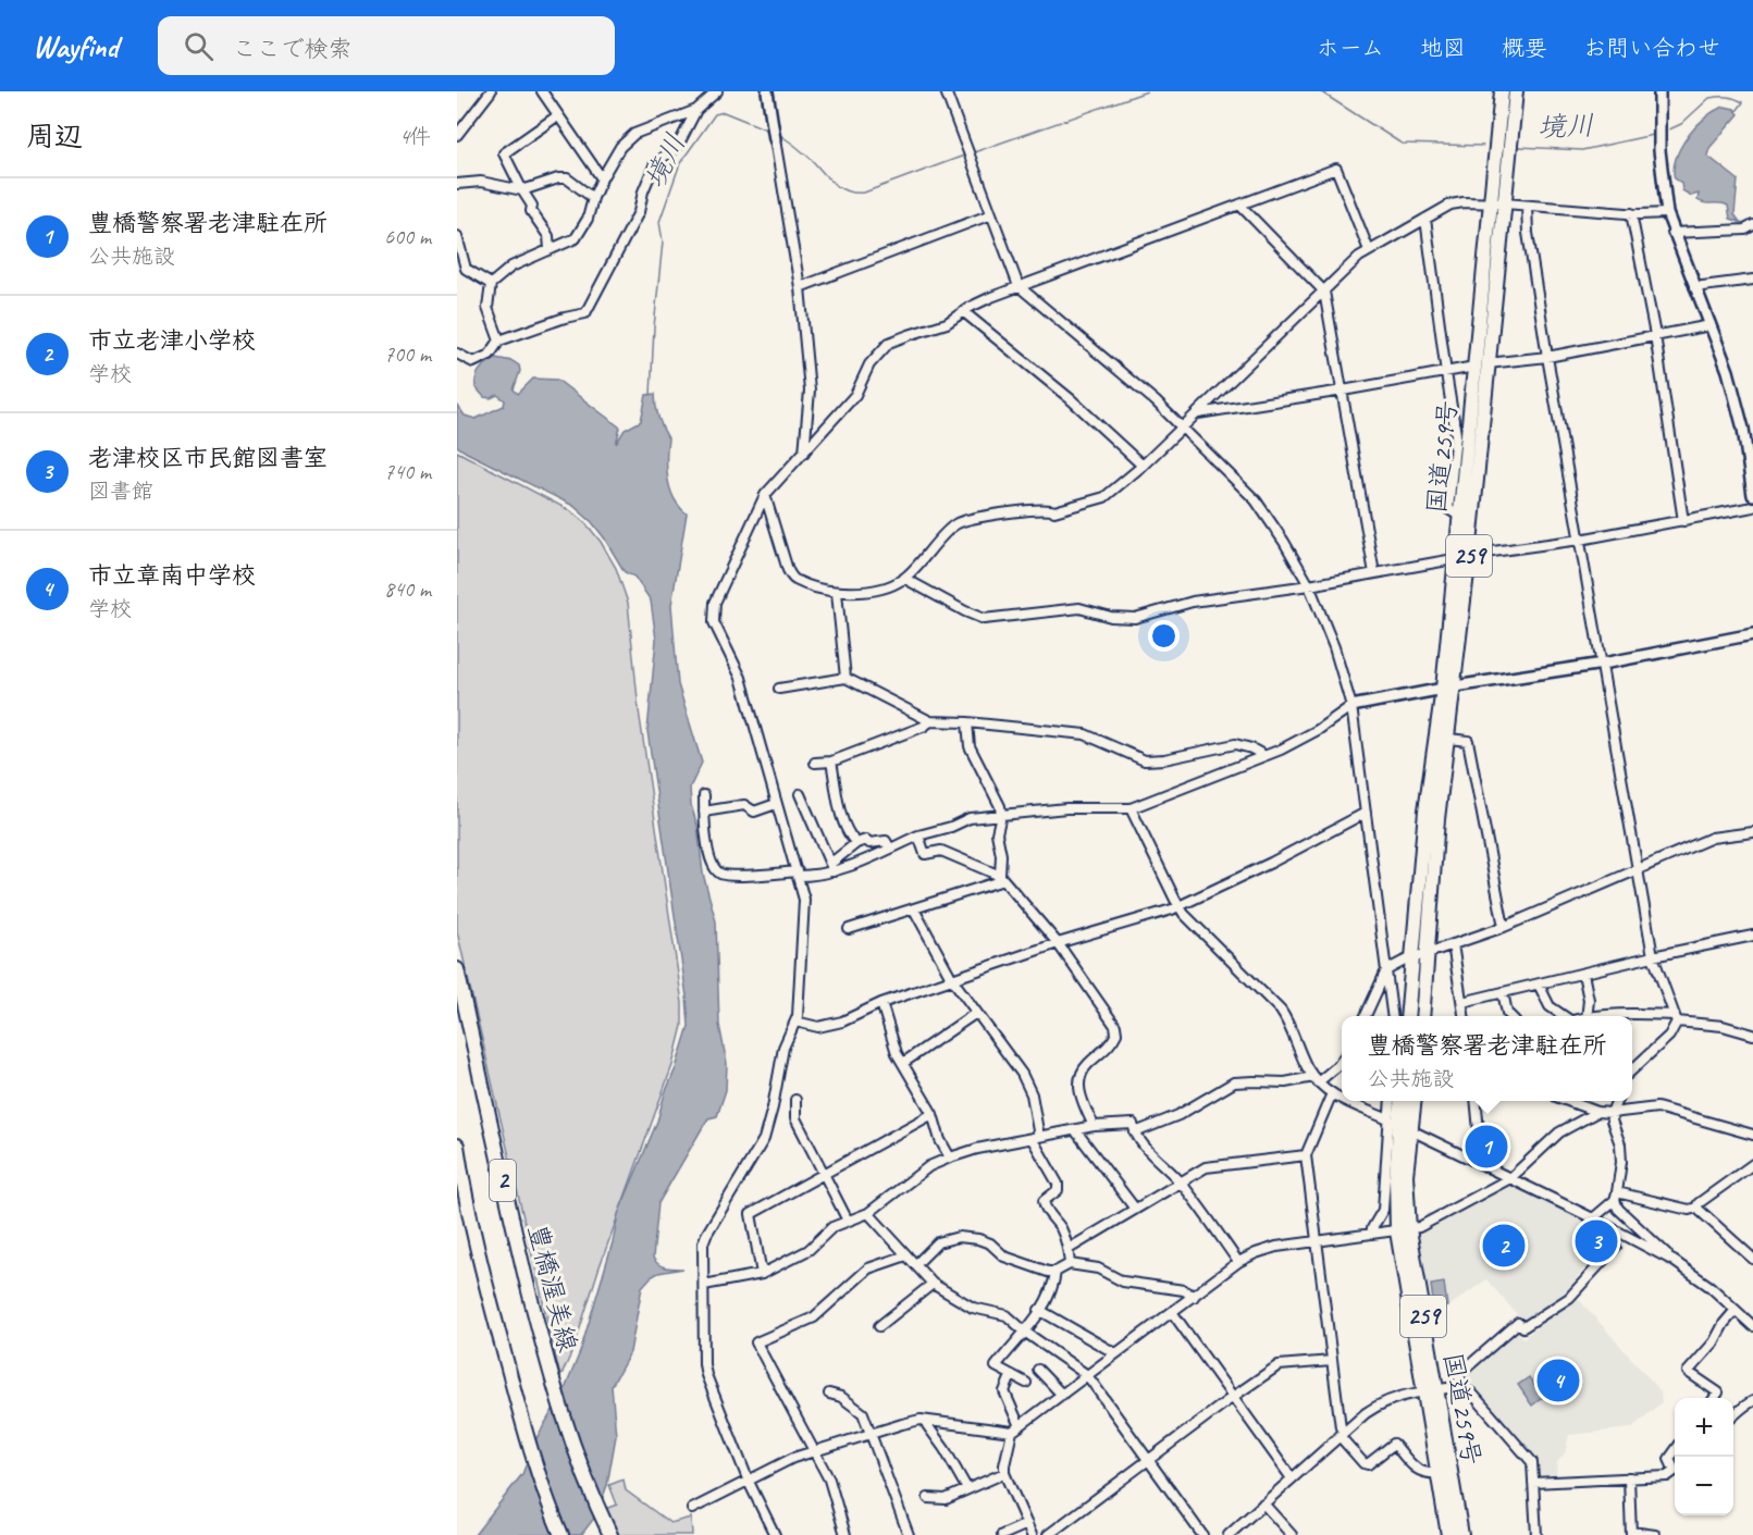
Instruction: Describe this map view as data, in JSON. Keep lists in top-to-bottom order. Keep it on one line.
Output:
{"streets":{"main road":["国道259号","259","2","豊橋渥美線"]},"water":["境川"],"page":{"header":"Wayfind","search":"ここで検索","nav":["ホーム","地図","概要","お問い合わせ"],"heading":["周辺","4件"],"list":[{"mark":"1","name":"豊橋警察署老津駐在所","note":"公共施設","value":"600 m"},{"mark":"2","name":"市立老津小学校","note":"学校","value":"700 m"},{"mark":"3","name":"老津校区市民館図書室","note":"図書館","value":"740 m"},{"mark":"4","name":"市立章南中学校","note":"学校","value":"840 m"}],"popup":["豊橋警察署老津駐在所","公共施設"],"pins":["1","3","2","4"],"map_buttons":["+","−"]}}
